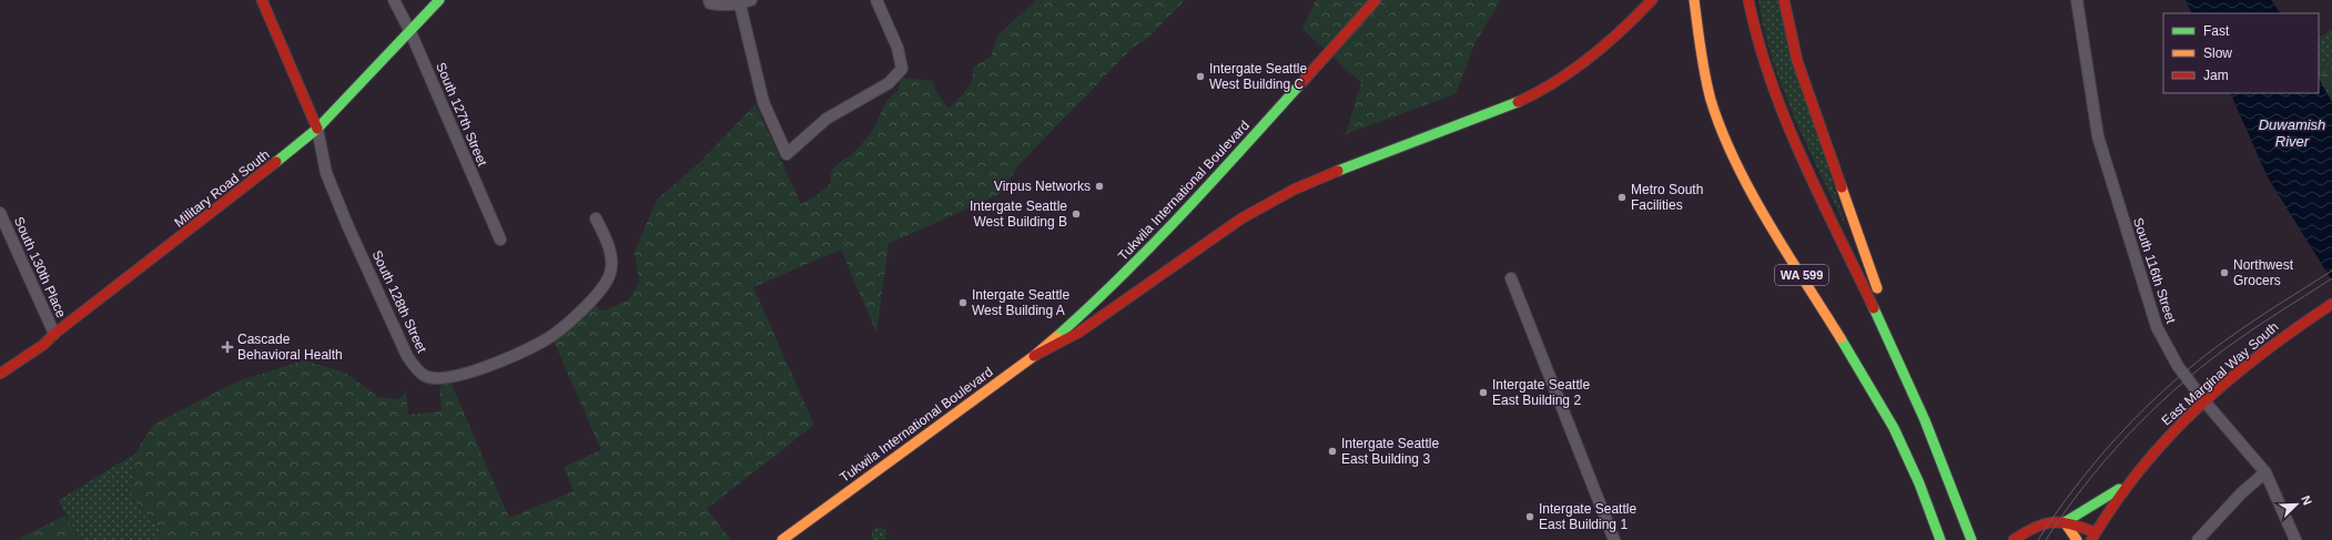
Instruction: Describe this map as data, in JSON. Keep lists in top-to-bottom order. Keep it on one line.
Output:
{"streets":{"main road":["Military Road South","Tukwila International Boulevard","WA 599","South 128th Street","East Marginal Way South"],"street":["South 127th Street","South 130th Place","South 116th Street"]},"crossings":[["South 127th Street","Military Road South"],["Military Road South","South 130th Place"],["Military Road South","South 128th Street"],["South 116th Street","East Marginal Way South"]],"water":["Duwamish River"],"places":{"other":["Intergate Seattle West Building C","Virpus Networks","Metro South Facilities","Intergate Seattle West Building B","Northwest Grocers","Intergate Seattle West Building A","Intergate Seattle East Building 2","Intergate Seattle East Building 3","Intergate Seattle East Building 1"],"health":["Cascade Behavioral Health"]},"legend":["Fast","Slow","Jam"],"north":"top right"}
